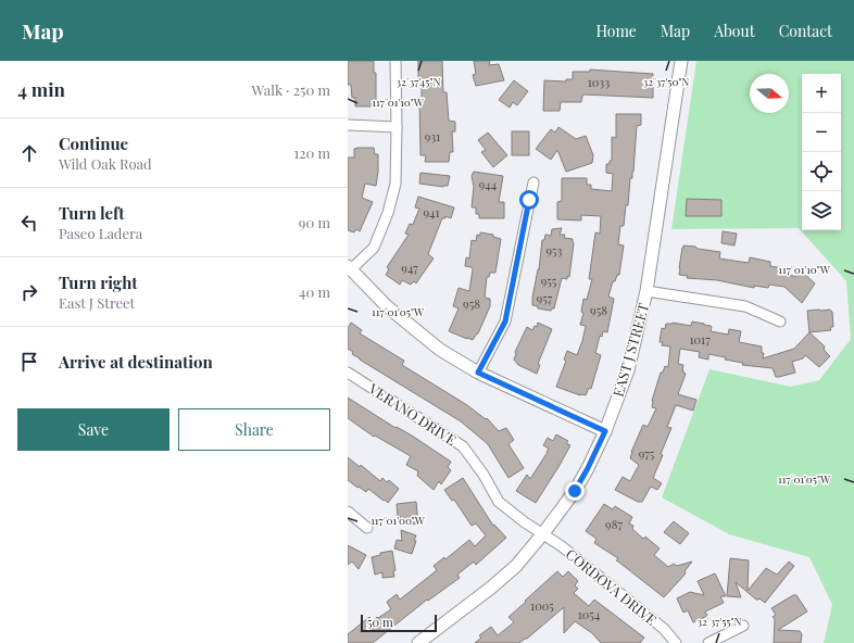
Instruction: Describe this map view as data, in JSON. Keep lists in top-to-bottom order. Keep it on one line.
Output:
{"streets":{"street":["EAST J STREET","VERANO DRIVE","CORDOVA DRIVE"]},"crossings":[["EAST J STREET","VERANO DRIVE"],["EAST J STREET","CORDOVA DRIVE"],["VERANO DRIVE","CORDOVA DRIVE"]],"house_numbers":["1033","931","944","941","953","947","955","957","958","958","1017","975","987","1005","1054"],"scale_bar":"50 m","north":"right","page":{"header":"Map","nav":["Home","Map","About","Contact"],"heading":["4 min","Walk · 250 m"],"map_buttons":["+","−"],"list":[["Continue","Wild Oak Road","120 m"],["Turn left","Paseo Ladera","90 m"],["Turn right","East J Street","40 m"],"Arrive at destination"],"buttons":["Save","Share"],"scale":"50 m"},"coordinates":["32°37'50\"N","32°37'45\"N","117°01'10\"W","117°01'05\"W","117°01'00\"W","32°37'55\"N"]}
